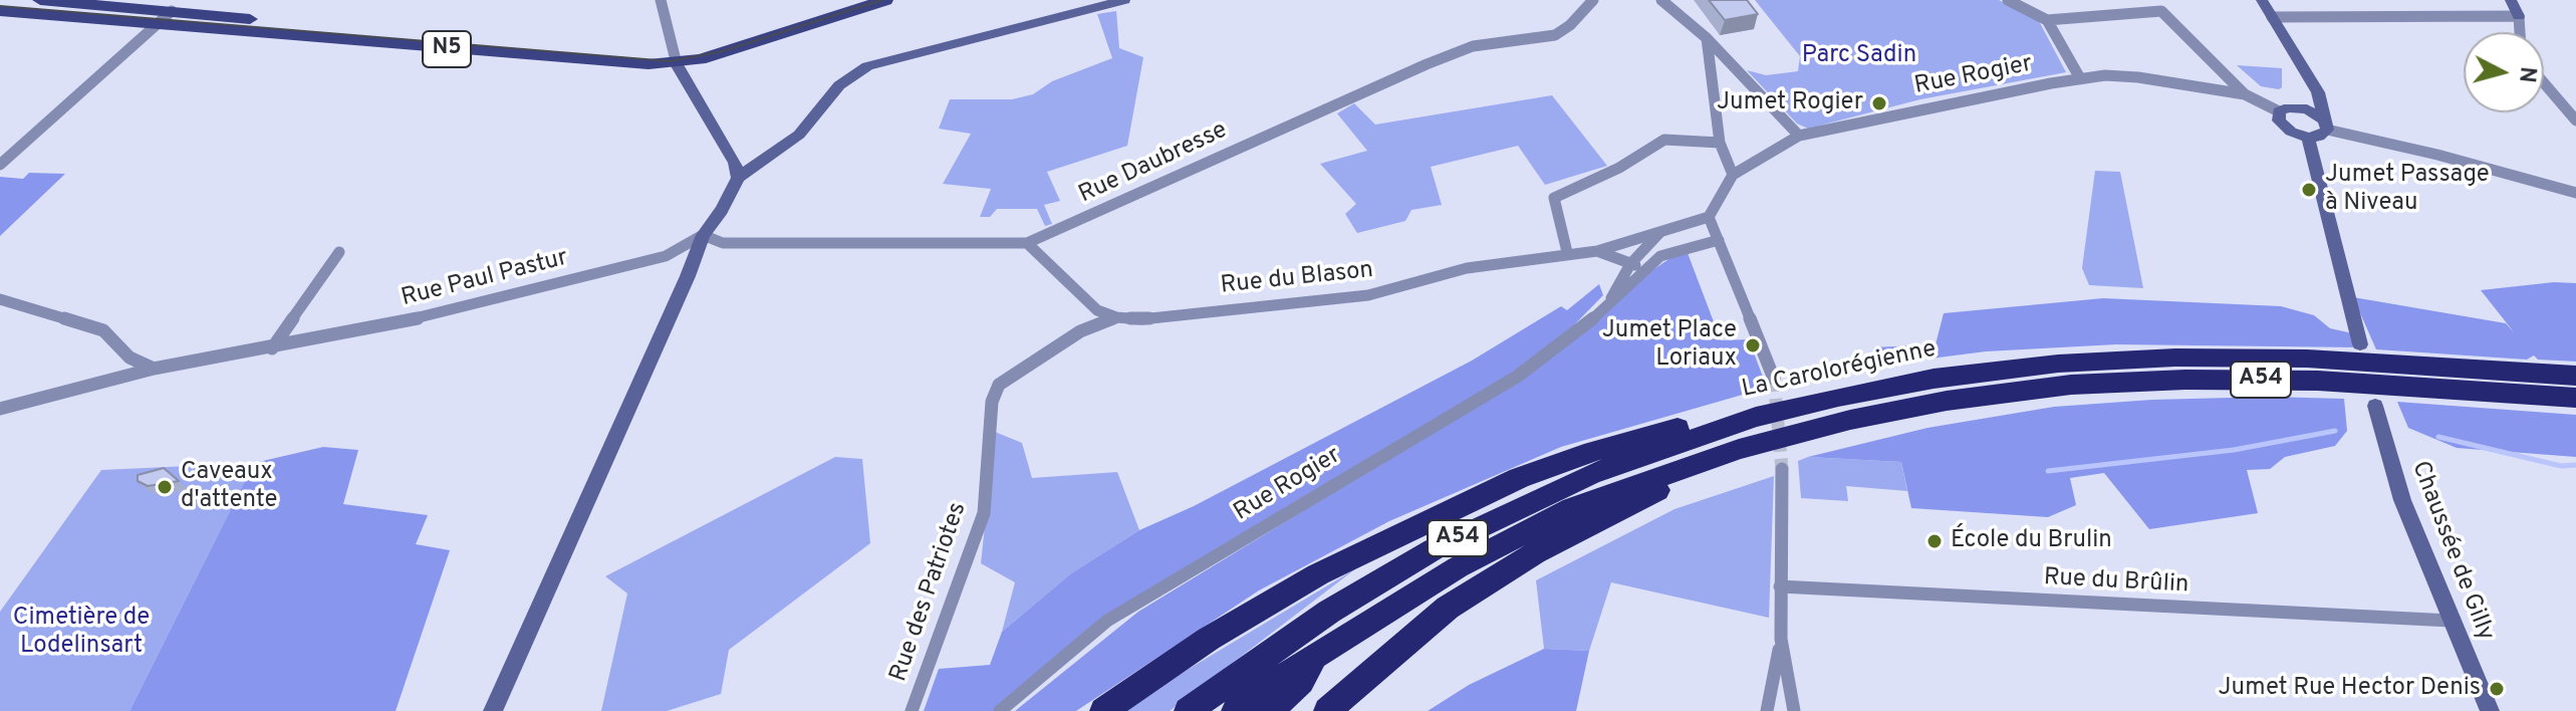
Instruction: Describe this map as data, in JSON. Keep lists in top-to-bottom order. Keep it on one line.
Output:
{"streets":{"highway":["La Carolorégienne","A54"],"main road":["N5"],"street":["Rue Rogier","Rue Daubresse","Rue Paul Pastur","Rue du Blason","Chaussée de Gilly","Rue du Brûlin","Rue des Patriotes"]},"crossings":[["Rue Daubresse","Rue Paul Pastur"],["Rue du Blason","Rue des Patriotes"],["Chaussée de Gilly","Rue du Brûlin"]],"parks":["Parc Sadin","Cimetière de Lodelinsart"],"places":["Jumet Rogier","Jumet Passage à Niveau","Jumet Place Loriaux","Caveaux d'attente","École du Brulin","Jumet Rue Hector Denis"],"north":"right"}
